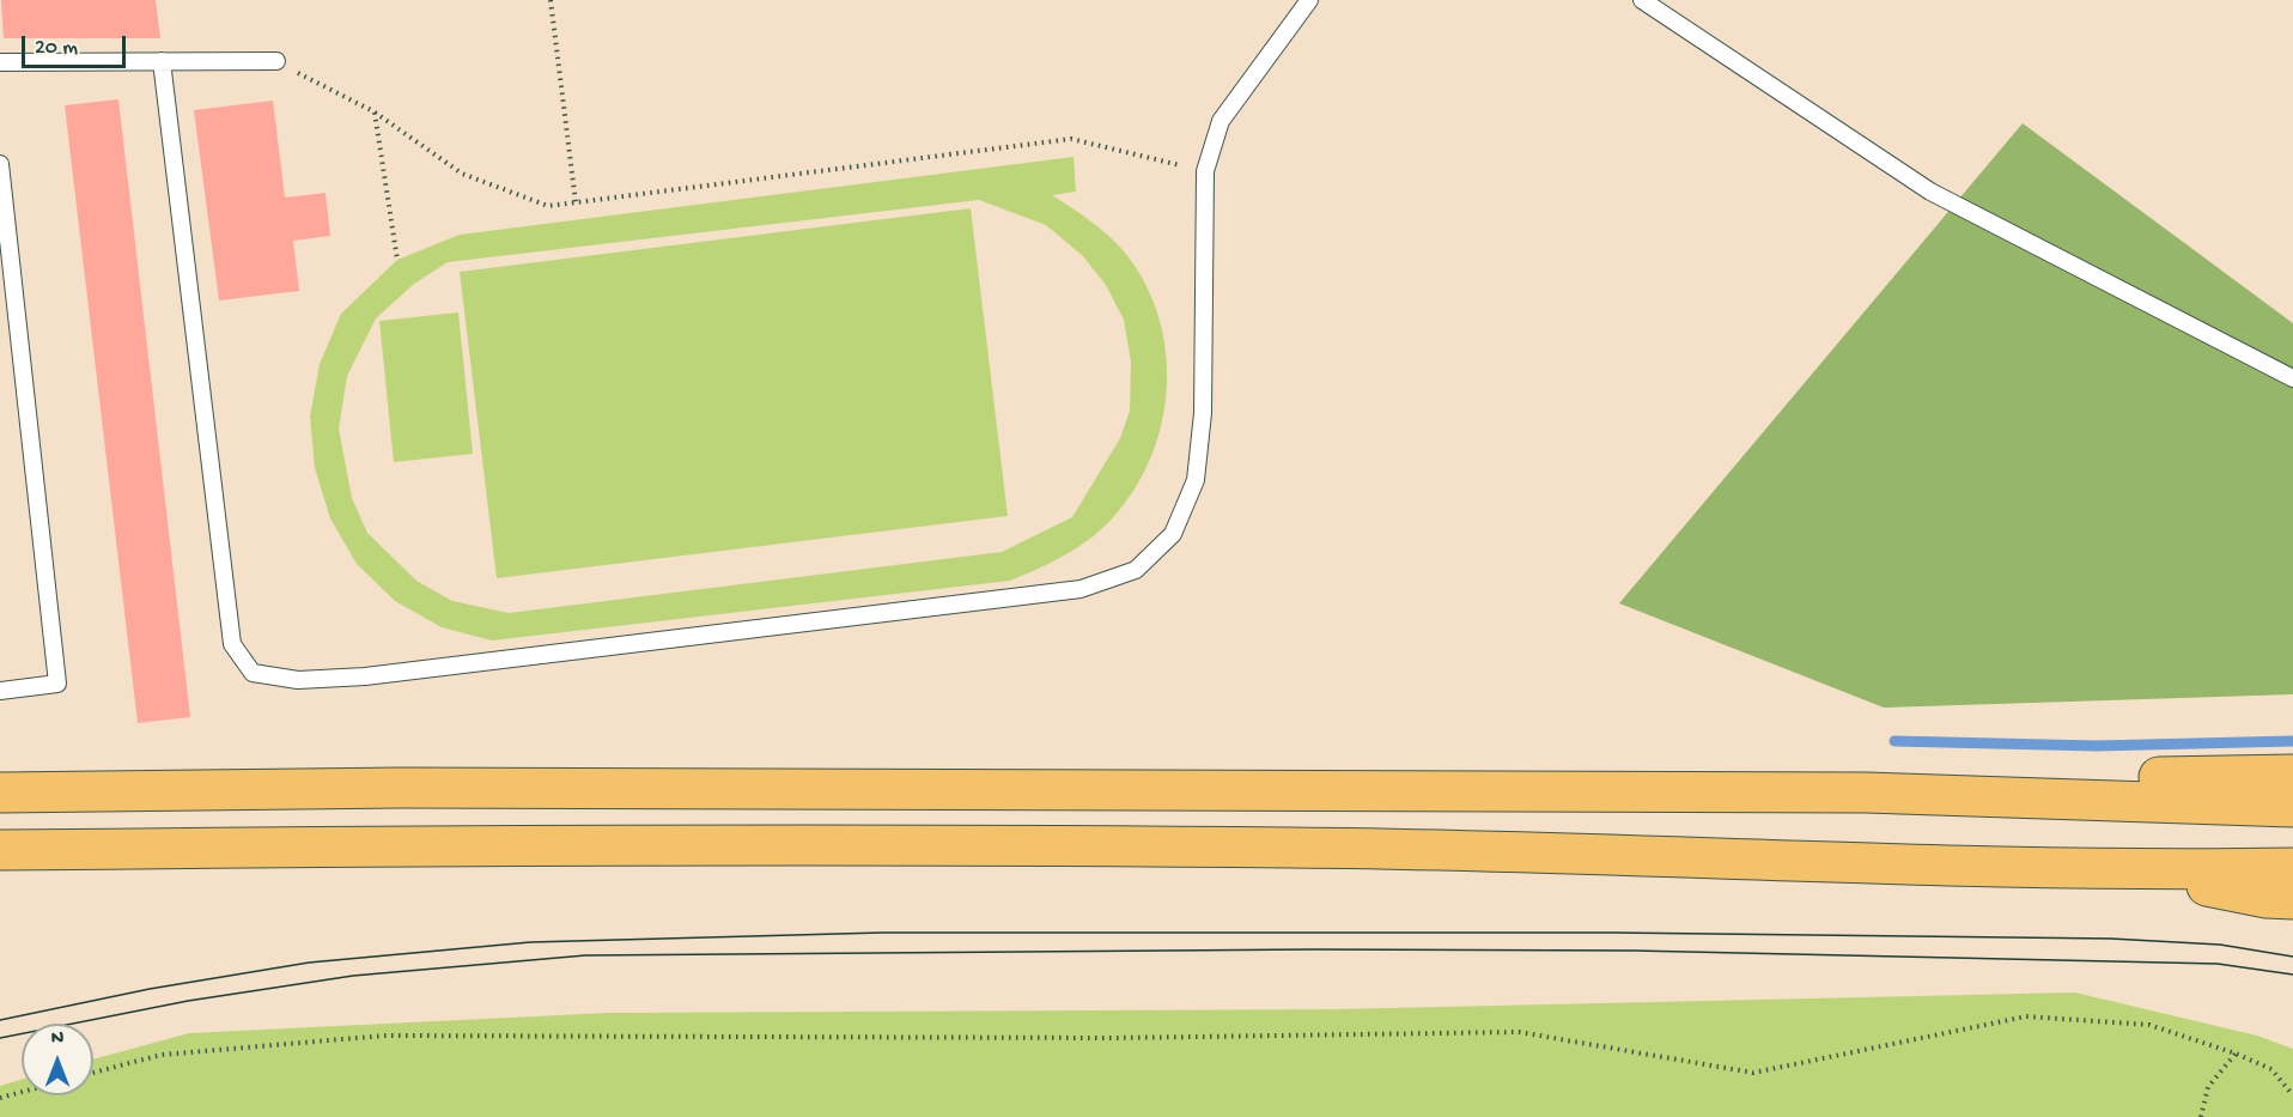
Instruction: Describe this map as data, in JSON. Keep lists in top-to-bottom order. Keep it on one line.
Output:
{"scale_bar":"20 m","north":"top"}
